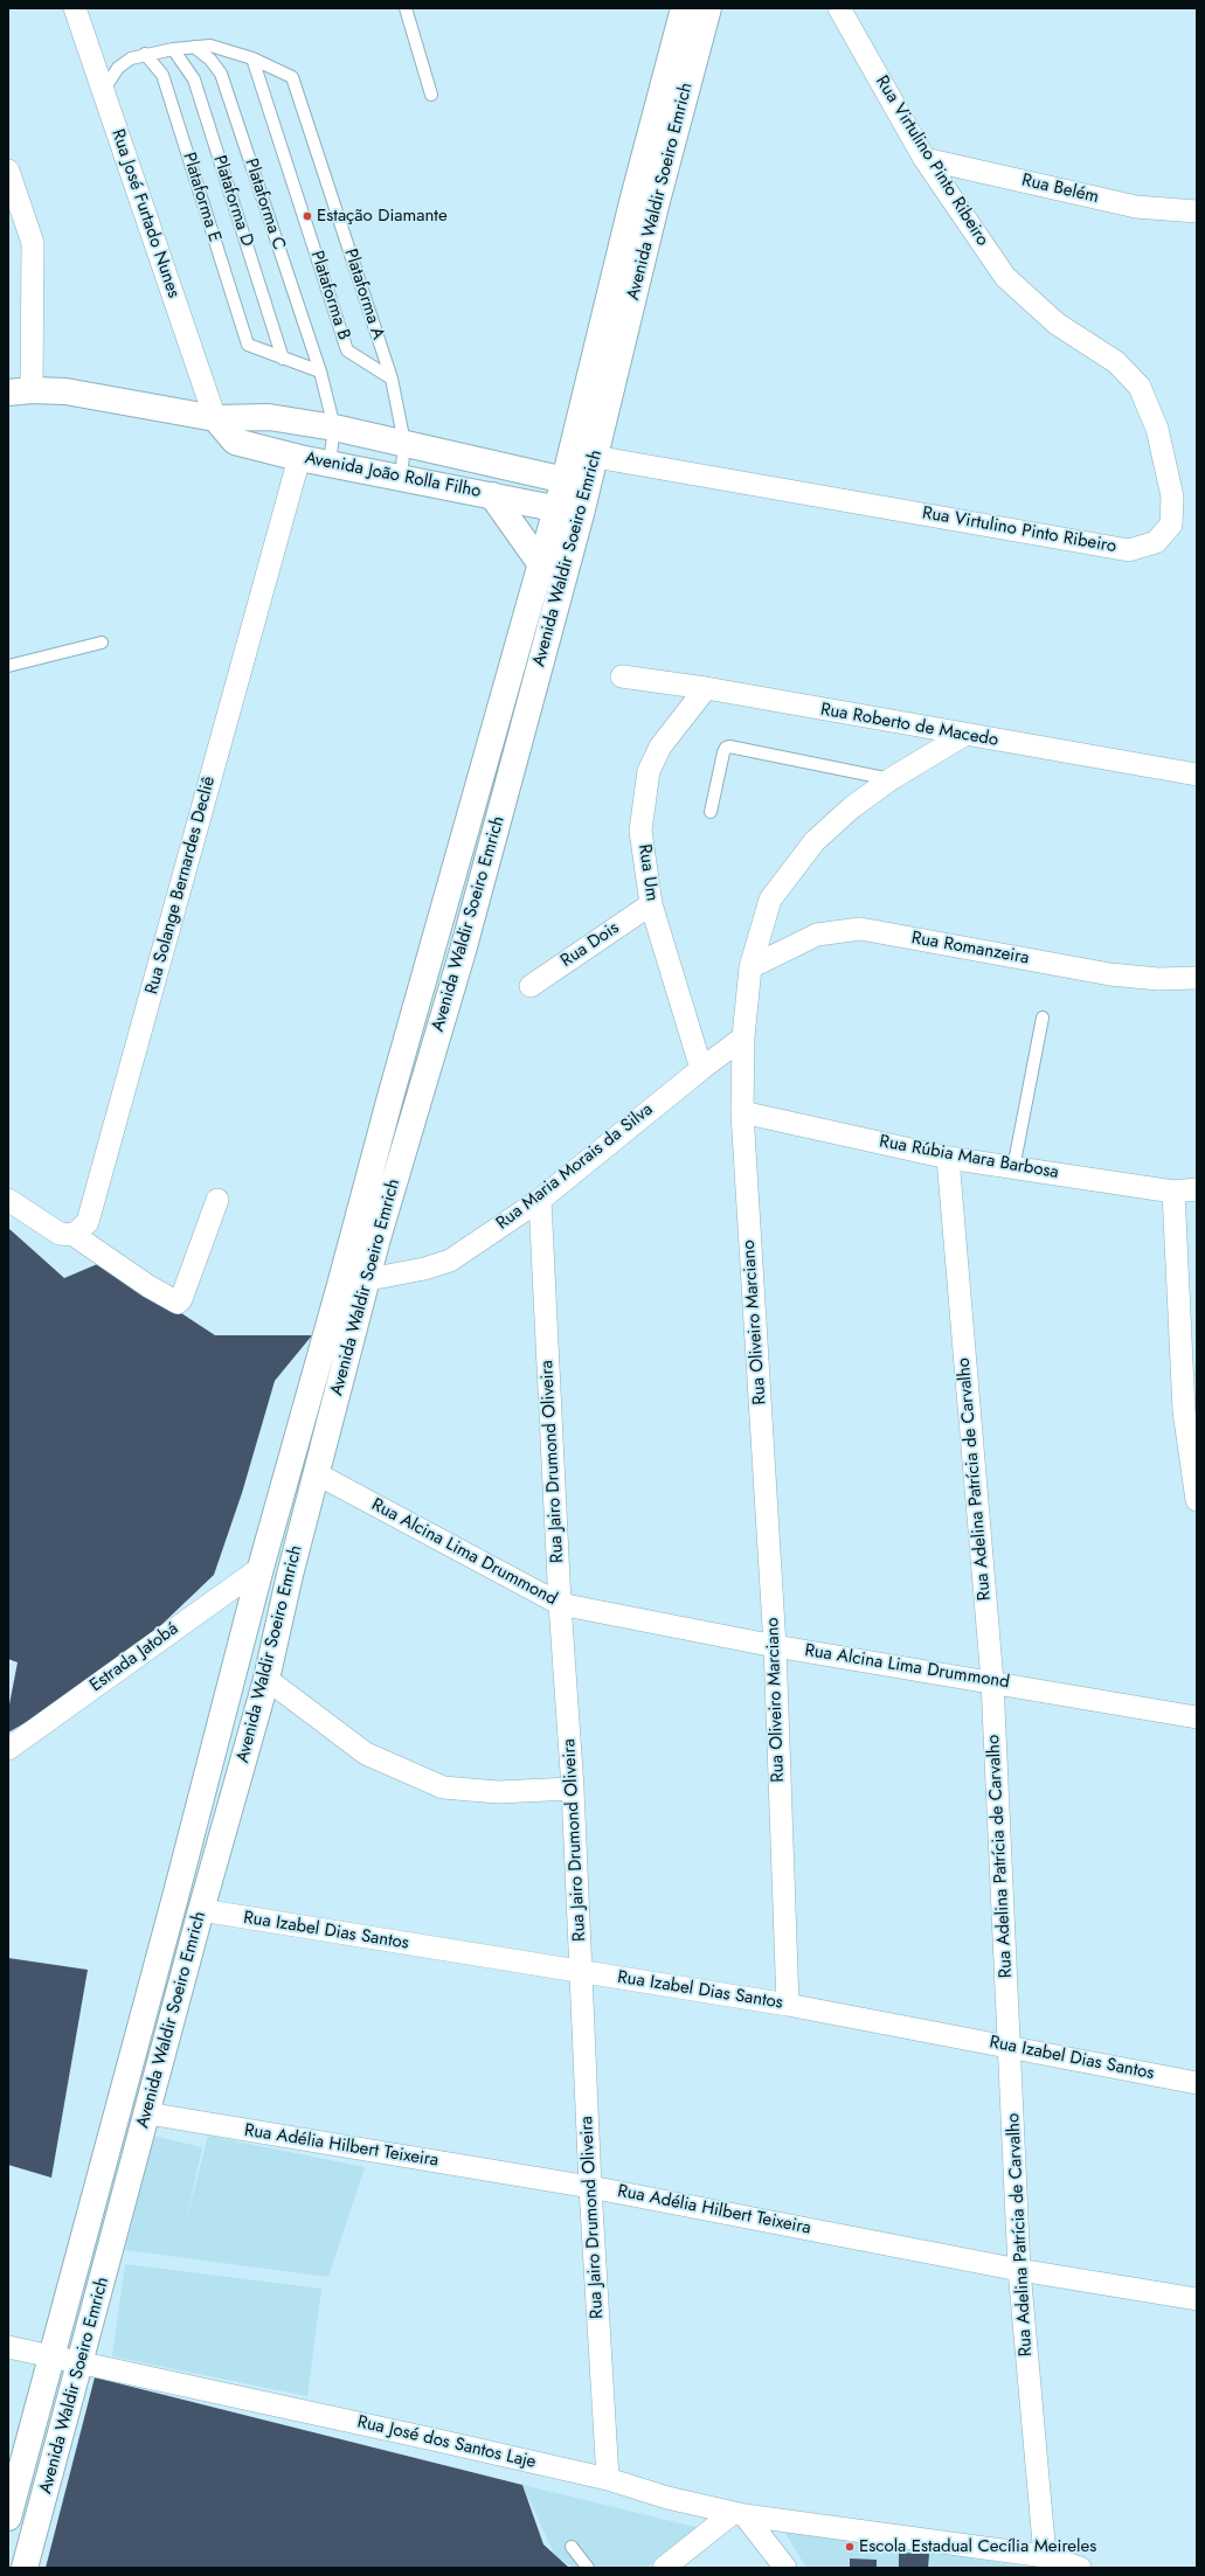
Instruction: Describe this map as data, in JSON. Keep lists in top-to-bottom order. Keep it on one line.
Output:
{"streets":{"main road":["Avenida Waldir Soeiro Emrich","Avenida João Rolla Filho"],"street":["Rua Virtulino Pinto Ribeiro","Rua Belém","Rua José Furtado Nunes","Rua Roberto de Macedo","Rua Um","Rua Solange Bernardes Decliê","Rua Dois","Rua Romanzeira","Rua Rúbia Mara Barbosa","Rua Maria Morais da Silva","Rua Oliveiro Marciano","Rua Jairo Drumond Oliveira","Rua Adelina Patrícia de Carvalho","Rua Alcina Lima Drummond","Estrada Jatobá","Rua Izabel Dias Santos","Rua Adélia Hilbert Teixeira","Rua José dos Santos Laje"],"lane":["Plataforma E","Plataforma D","Plataforma C","Plataforma A","Plataforma B"]},"crossings":[["Rua Virtulino Pinto Ribeiro","Rua Belém"],["Rua Virtulino Pinto Ribeiro","Avenida Waldir Soeiro Emrich"],["Avenida Waldir Soeiro Emrich","Avenida João Rolla Filho"],["Avenida Waldir Soeiro Emrich","Rua Maria Morais da Silva"],["Avenida Waldir Soeiro Emrich","Rua Alcina Lima Drummond"],["Avenida Waldir Soeiro Emrich","Estrada Jatobá"],["Avenida Waldir Soeiro Emrich","Rua Izabel Dias Santos"],["Avenida Waldir Soeiro Emrich","Rua Adélia Hilbert Teixeira"],["Avenida Waldir Soeiro Emrich","Rua José dos Santos Laje"],["Plataforma E","Plataforma D"],["Plataforma C","Avenida João Rolla Filho"],["Rua José Furtado Nunes","Avenida João Rolla Filho"],["Plataforma A","Plataforma B"],["Plataforma A","Avenida João Rolla Filho"],["Avenida João Rolla Filho","Rua Solange Bernardes Decliê"],["Rua Roberto de Macedo","Rua Um"],["Rua Roberto de Macedo","Rua Oliveiro Marciano"],["Rua Um","Rua Dois"],["Rua Um","Rua Maria Morais da Silva"],["Rua Romanzeira","Rua Oliveiro Marciano"],["Rua Rúbia Mara Barbosa","Rua Oliveiro Marciano"],["Rua Rúbia Mara Barbosa","Rua Adelina Patrícia de Carvalho"],["Rua Maria Morais da Silva","Rua Oliveiro Marciano"],["Rua Maria Morais da Silva","Rua Jairo Drumond Oliveira"],["Rua Oliveiro Marciano","Rua Alcina Lima Drummond"],["Rua Oliveiro Marciano","Rua Izabel Dias Santos"],["Rua Jairo Drumond Oliveira","Rua Alcina Lima Drummond"],["Rua Jairo Drumond Oliveira","Rua Izabel Dias Santos"],["Rua Jairo Drumond Oliveira","Rua Adélia Hilbert Teixeira"],["Rua Jairo Drumond Oliveira","Rua José dos Santos Laje"],["Rua Adelina Patrícia de Carvalho","Rua Alcina Lima Drummond"],["Rua Adelina Patrícia de Carvalho","Rua Izabel Dias Santos"],["Rua Adelina Patrícia de Carvalho","Rua Adélia Hilbert Teixeira"],["Rua Adelina Patrícia de Carvalho","Rua José dos Santos Laje"]],"places":["Estação Diamante","Escola Estadual Cecília Meireles"]}
